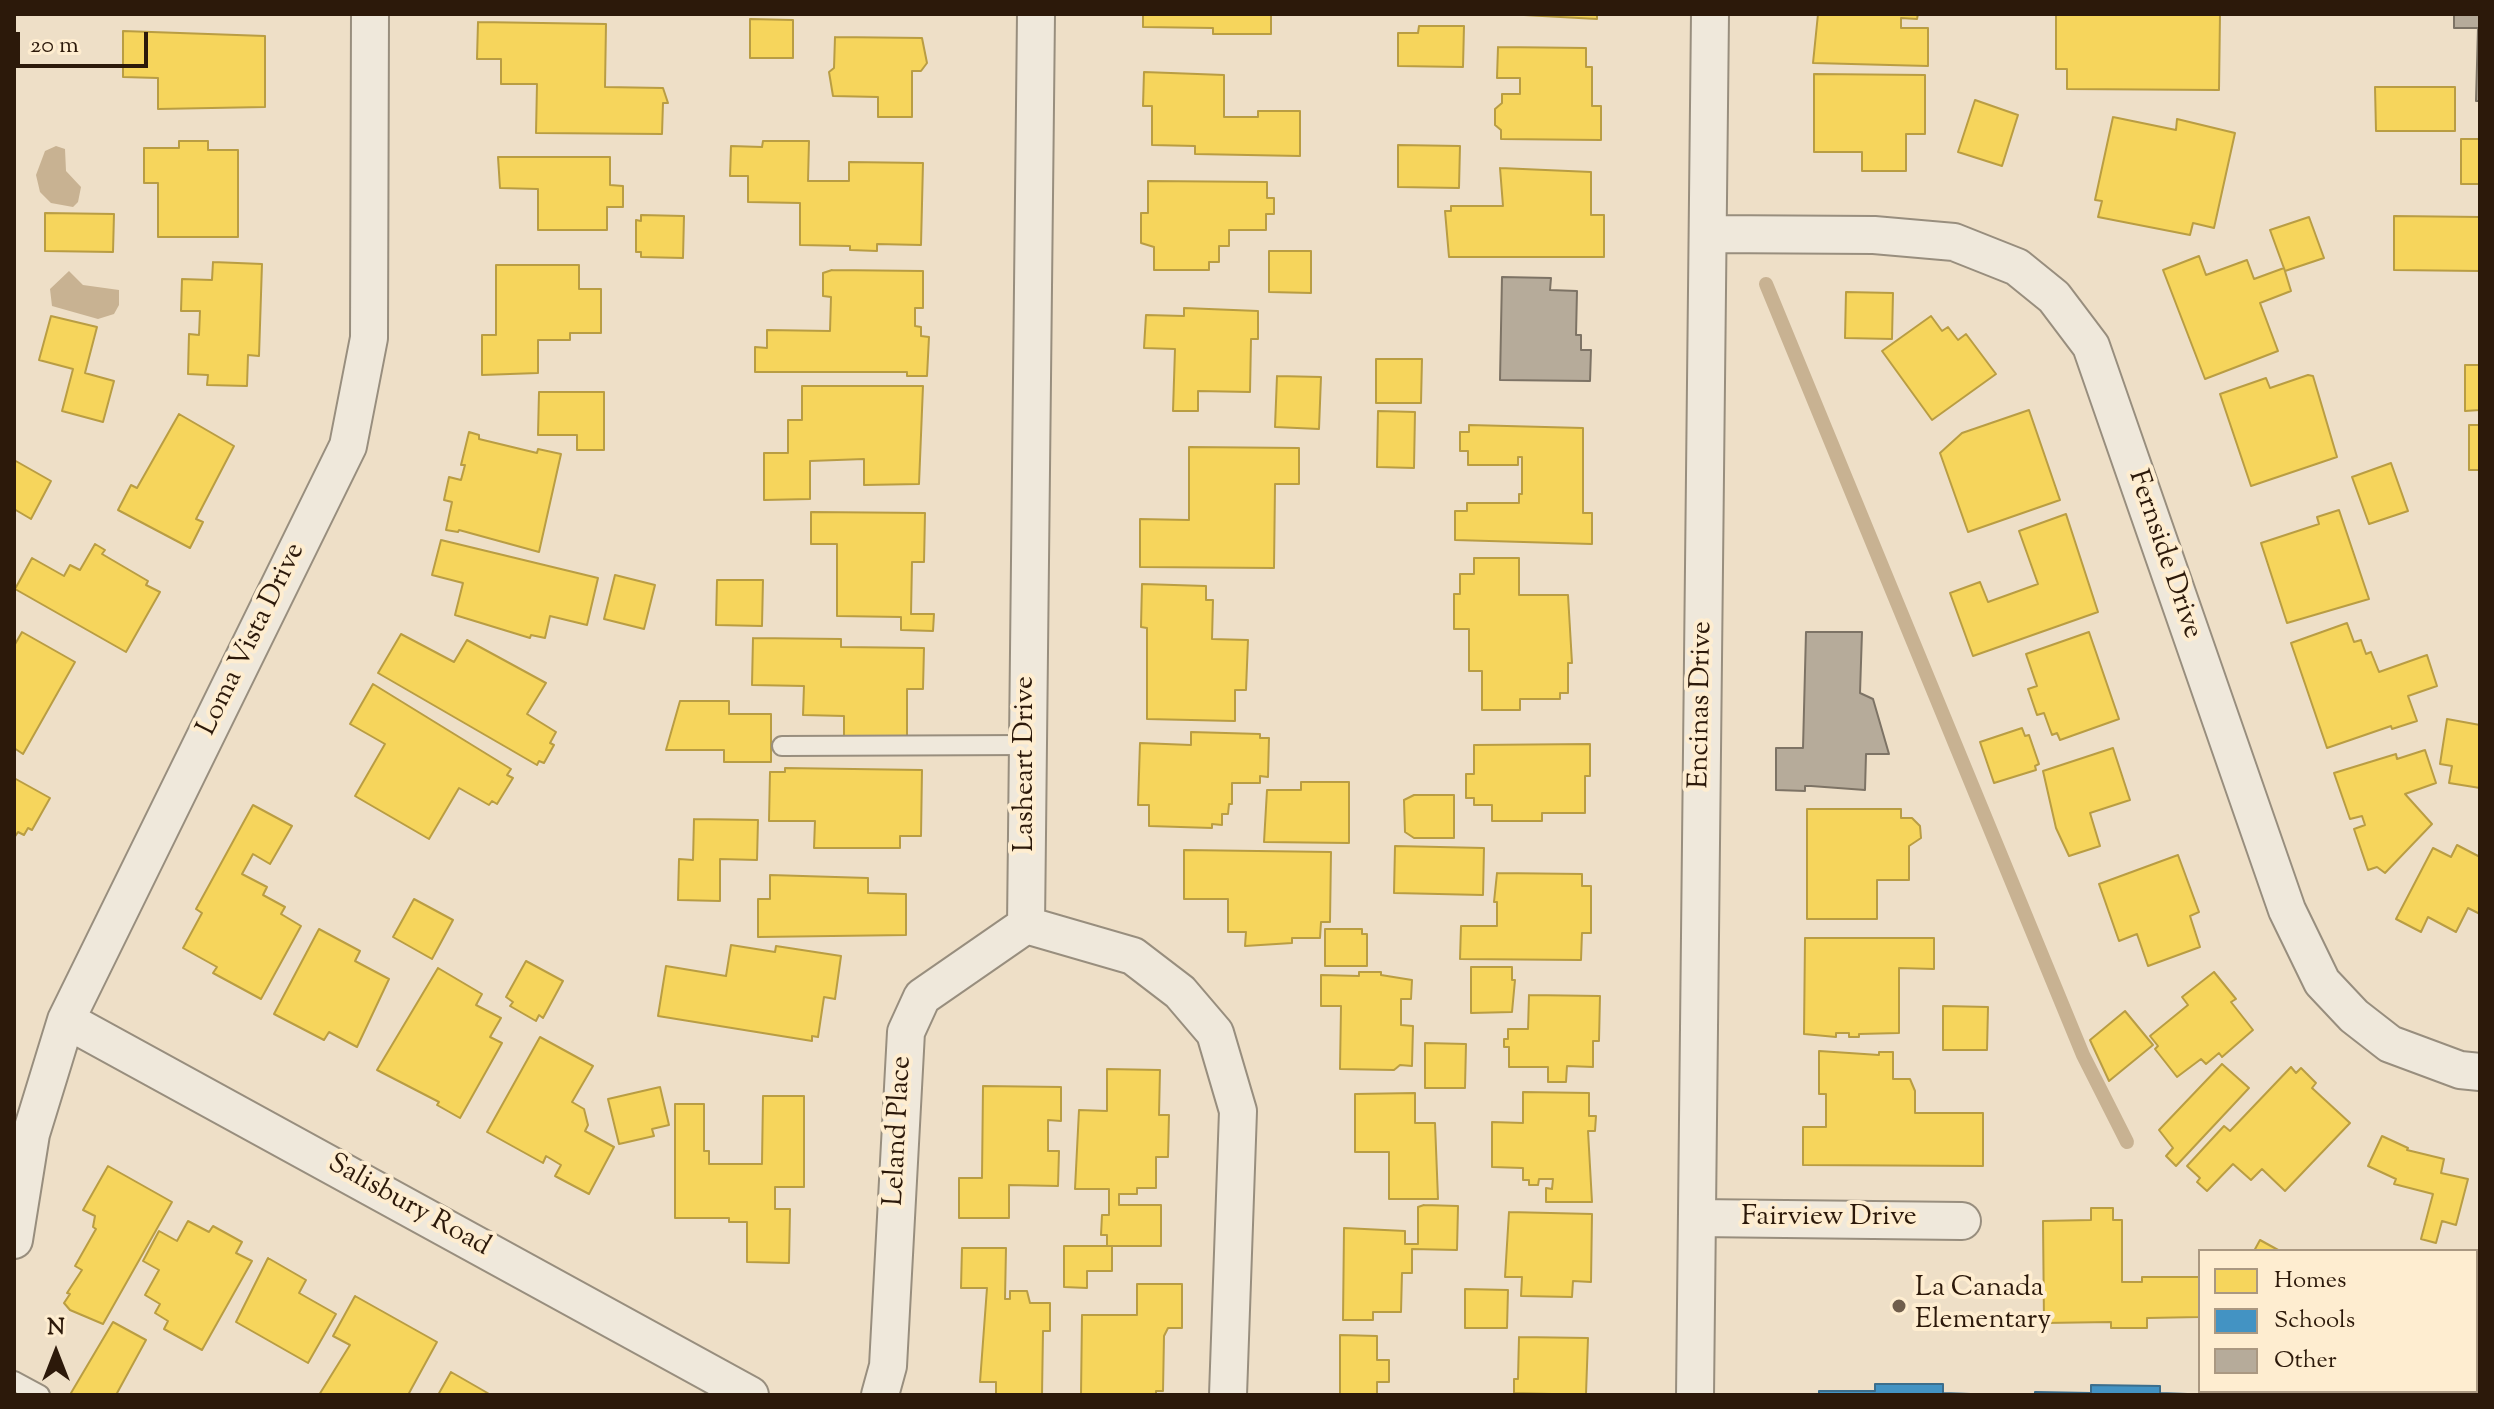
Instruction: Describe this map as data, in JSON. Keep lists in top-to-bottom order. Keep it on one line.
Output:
{"streets":{"street":["Fernside Drive","Loma Vista Drive","Encinas Drive","Lasheart Drive","Leland Place","Salisbury Road","Fairview Drive"]},"crossings":[["Fernside Drive","Encinas Drive"],["Loma Vista Drive","Salisbury Road"],["Encinas Drive","Fairview Drive"],["Lasheart Drive","Leland Place"]],"places":["La Canada Elementary"],"legend":["Homes","Schools","Other"],"scale_bar":"20 m","north":"top"}
